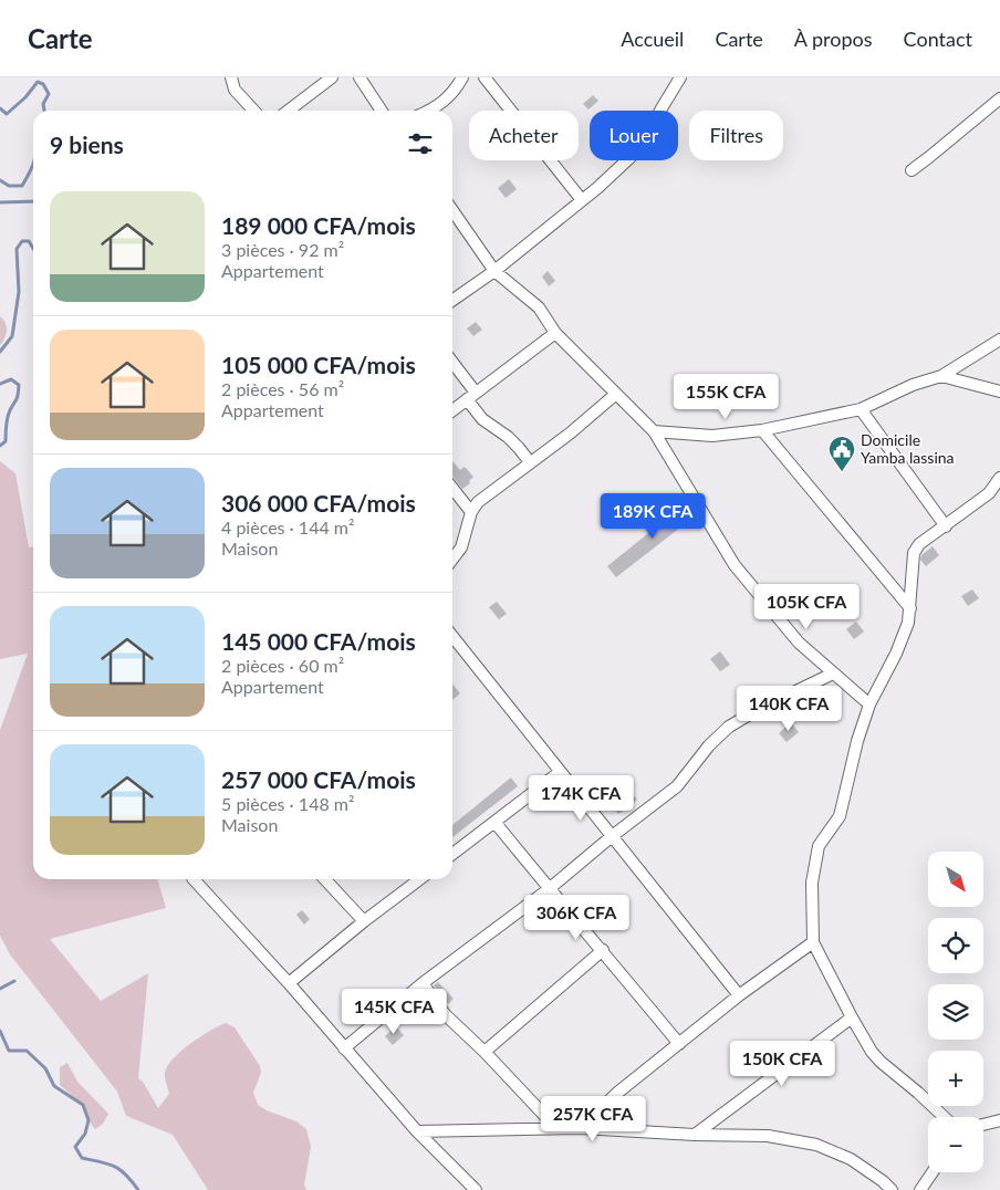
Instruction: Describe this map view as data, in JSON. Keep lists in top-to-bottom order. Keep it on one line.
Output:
{"places":{"public building":["Domicile Yamba lassina"]},"north":"bottom right","page":{"header":"Carte","nav":["Accueil","Carte","À propos","Contact"],"chip":["Acheter","Louer","Filtres"],"heading":"9 biens","list":[{"name":"189 000 CFA/mois","note":"3 pièces · 92 m² · Appartement"},{"name":"105 000 CFA/mois","note":"2 pièces · 56 m² · Appartement"},{"name":"306 000 CFA/mois","note":"4 pièces · 144 m² · Maison"},{"name":"145 000 CFA/mois","note":"2 pièces · 60 m² · Appartement"},{"name":"257 000 CFA/mois","note":"5 pièces · 148 m² · Maison"}],"price":["155K CFA","189K CFA","105K CFA","140K CFA","174K CFA","306K CFA","145K CFA","150K CFA","257K CFA"],"map_buttons":["+","−"]}}
